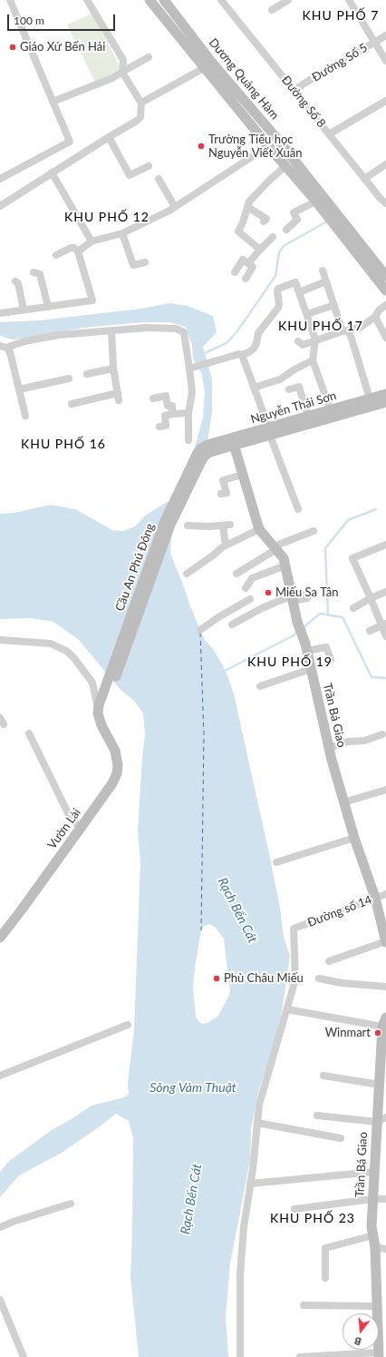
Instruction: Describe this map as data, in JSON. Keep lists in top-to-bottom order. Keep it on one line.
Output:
{"streets":{"street":["Đường Số 5","Dương Quảng Hàm","Đường Số 8","Nguyễn Thái Sơn","Cầu An Phú Đông","Trần Bá Giao","Vườn Lài","Đường số 14"]},"crossings":[["Đường Số 5","Đường Số 8"],["Nguyễn Thái Sơn","Cầu An Phú Đông"],["Nguyễn Thái Sơn","Trần Bá Giao"],["Cầu An Phú Đông","Vườn Lài"],["Trần Bá Giao","Đường số 14"]],"districts":["KHU PHỐ 7","KHU PHỐ 12","KHU PHỐ 17","KHU PHỐ 16","KHU PHỐ 19","KHU PHỐ 23"],"water":["Rạch Bến Cát","Sông Vàm Thuật"],"places":["Giáo Xứ Bến Hải","Trường Tiểu học Nguyễn Viết Xuân","Miếu Sa Tân","Phù Châu Miếu","Winmart"],"scale_bar":"100 m","north":"bottom"}
